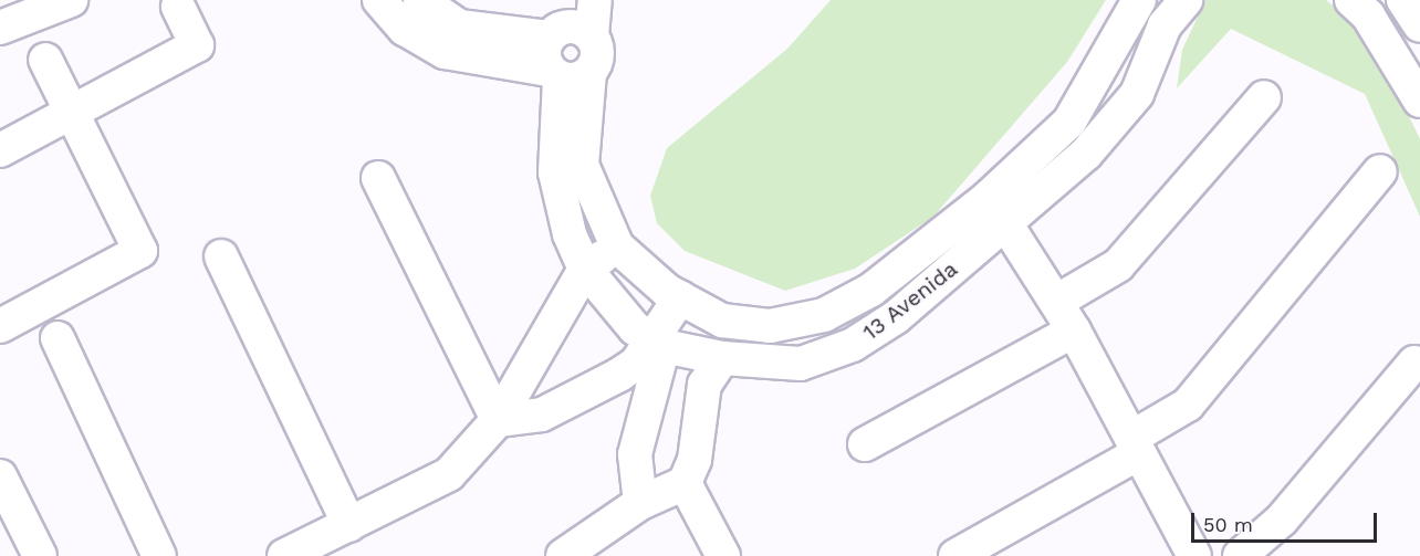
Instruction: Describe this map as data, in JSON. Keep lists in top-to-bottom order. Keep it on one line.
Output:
{"streets":{"street":["13 Avenida"]},"scale_bar":"50 m"}
